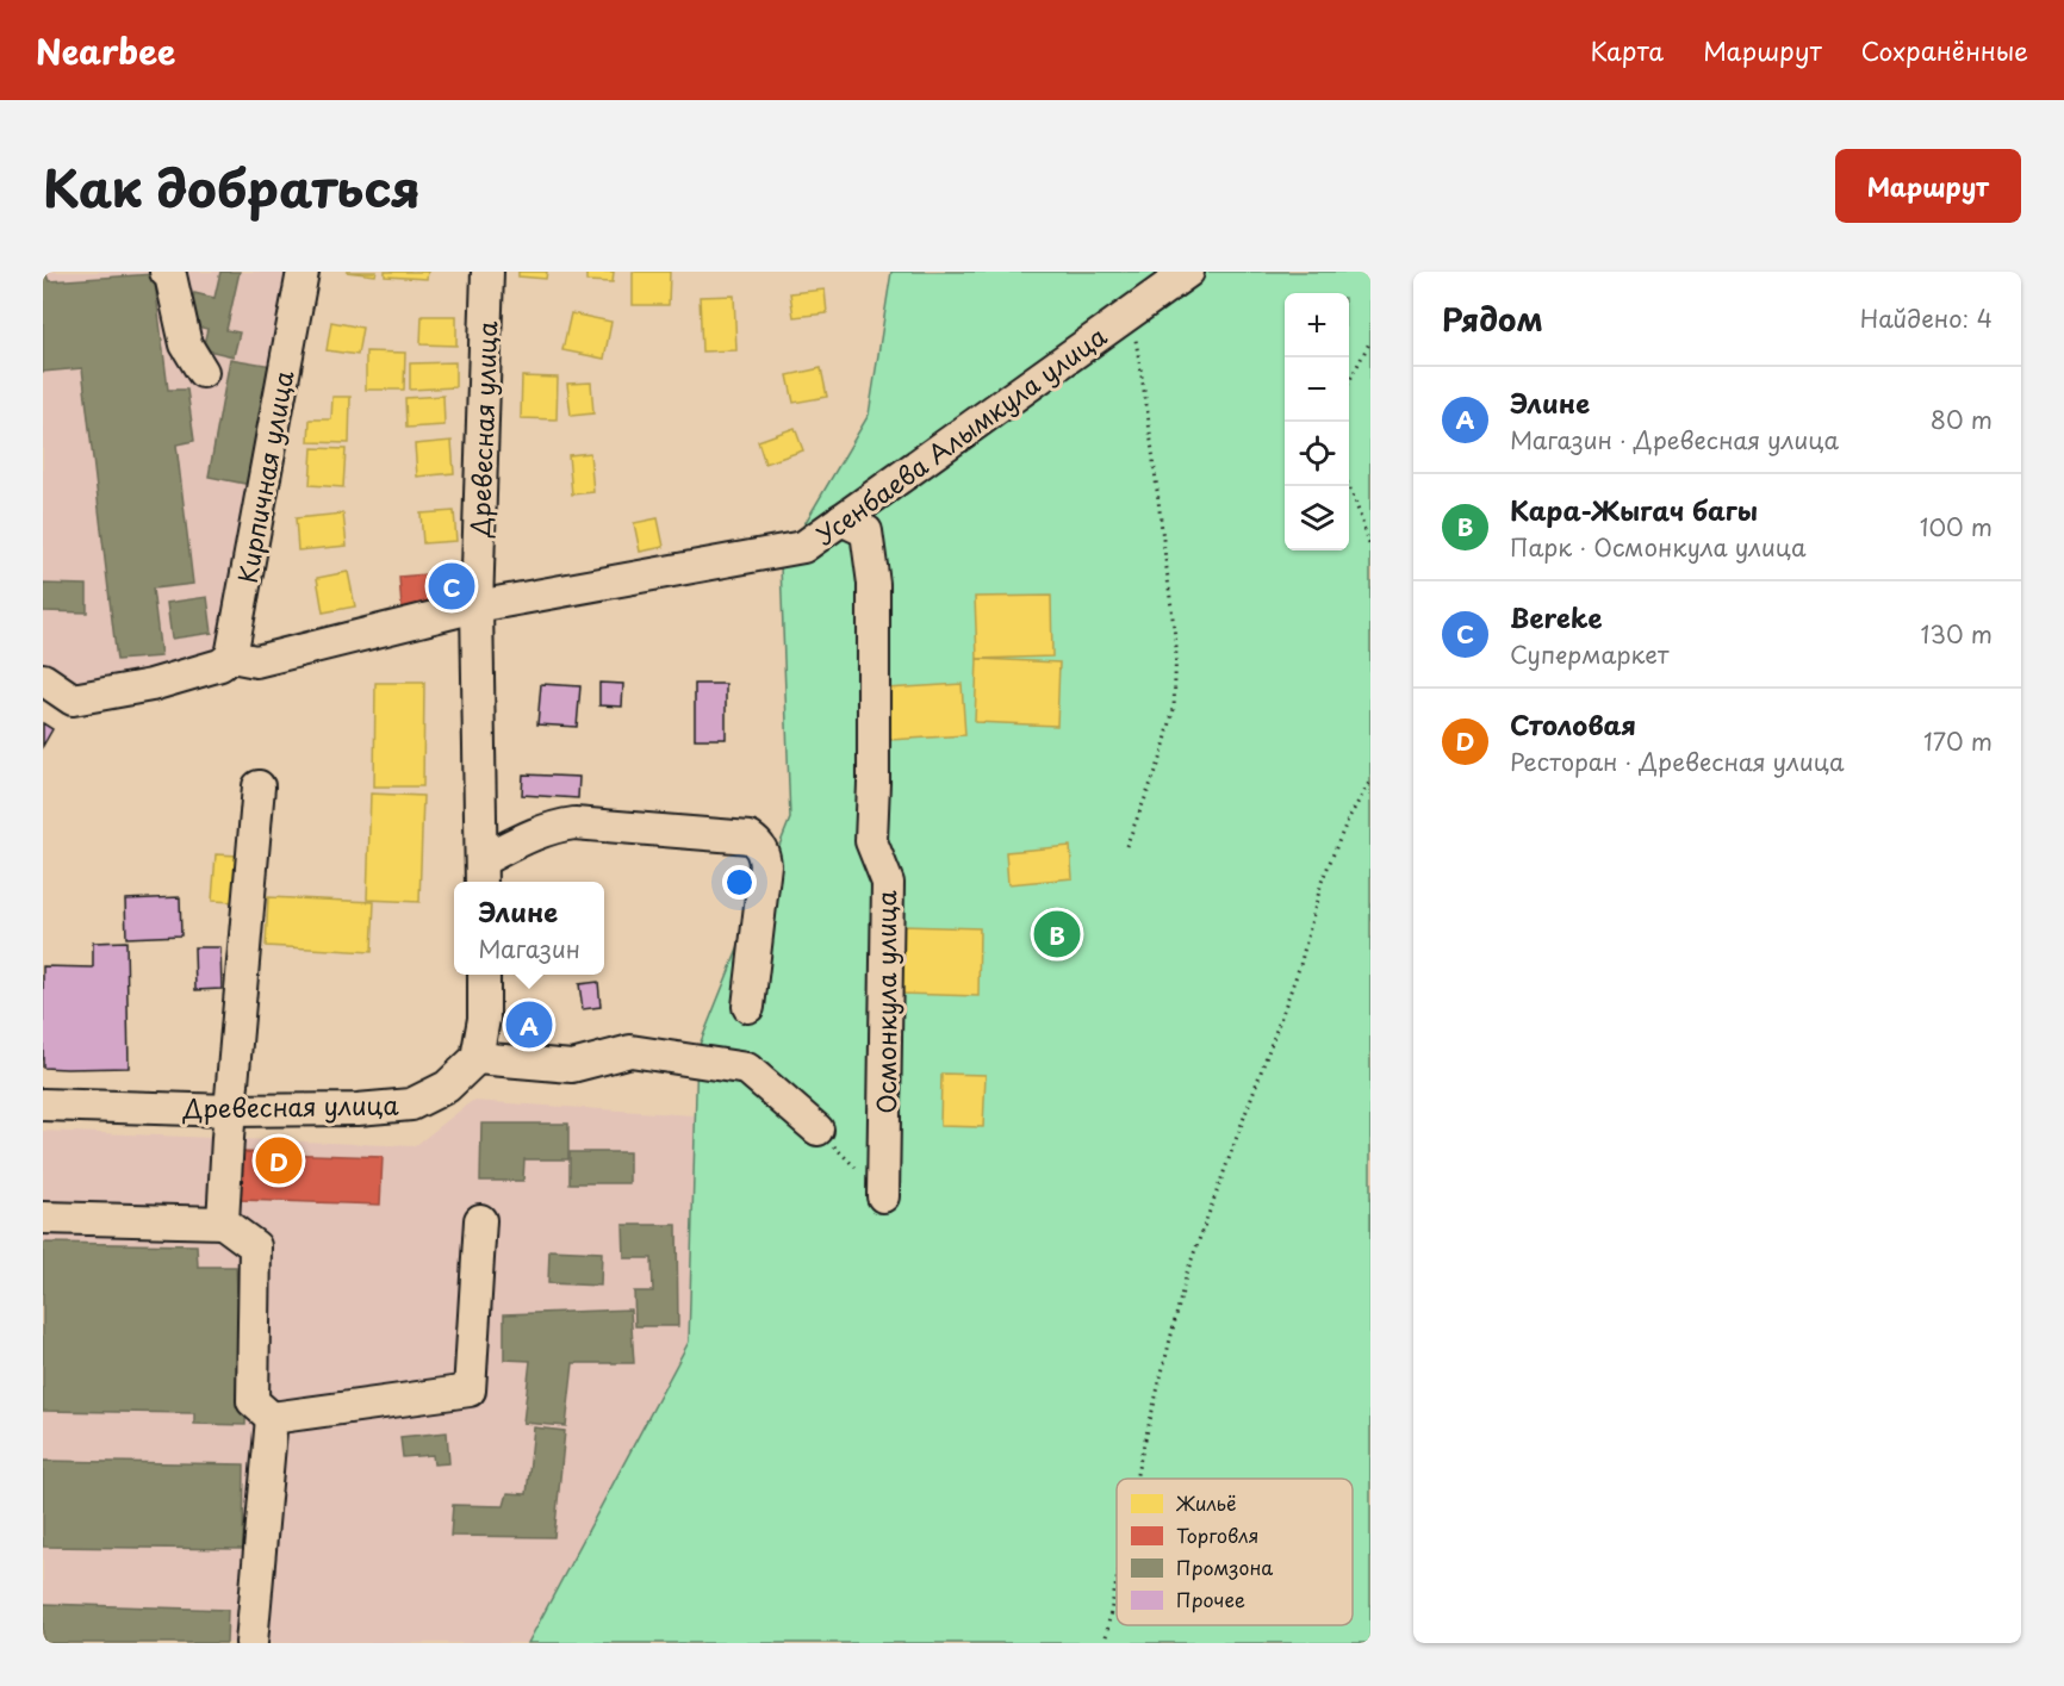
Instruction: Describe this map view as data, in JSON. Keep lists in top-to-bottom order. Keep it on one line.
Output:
{"streets":{"street":["Древесная улица","Усенбаева Алымкула улица","Кирпичная улица","Осмонкула улица"]},"crossings":[["Древесная улица","Усенбаева Алымкула улица"],["Усенбаева Алымкула улица","Кирпичная улица"],["Усенбаева Алымкула улица","Осмонкула улица"]],"legend":["Жильё","Торговля","Промзона","Прочее"],"page":{"header":"Nearbee","nav":["Карта","Маршрут","Сохранённые"],"title":"Как добраться","buttons":"Маршрут","heading":["Рядом","Найдено: 4"],"map_buttons":["+","−"],"list":[{"mark":"A","name":"Элине","note":"Магазин · Древесная улица","value":"80 m"},{"mark":"B","name":"Кара-Жыгач багы","note":"Парк · Осмонкула улица","value":"100 m"},{"mark":"C","name":"Bereke","note":"Супермаркет","value":"130 m"},{"mark":"D","name":"Столовая","note":"Ресторан · Древесная улица","value":"170 m"}],"pins":["C","B","A","D"],"popup":["Элине","Магазин"]}}
